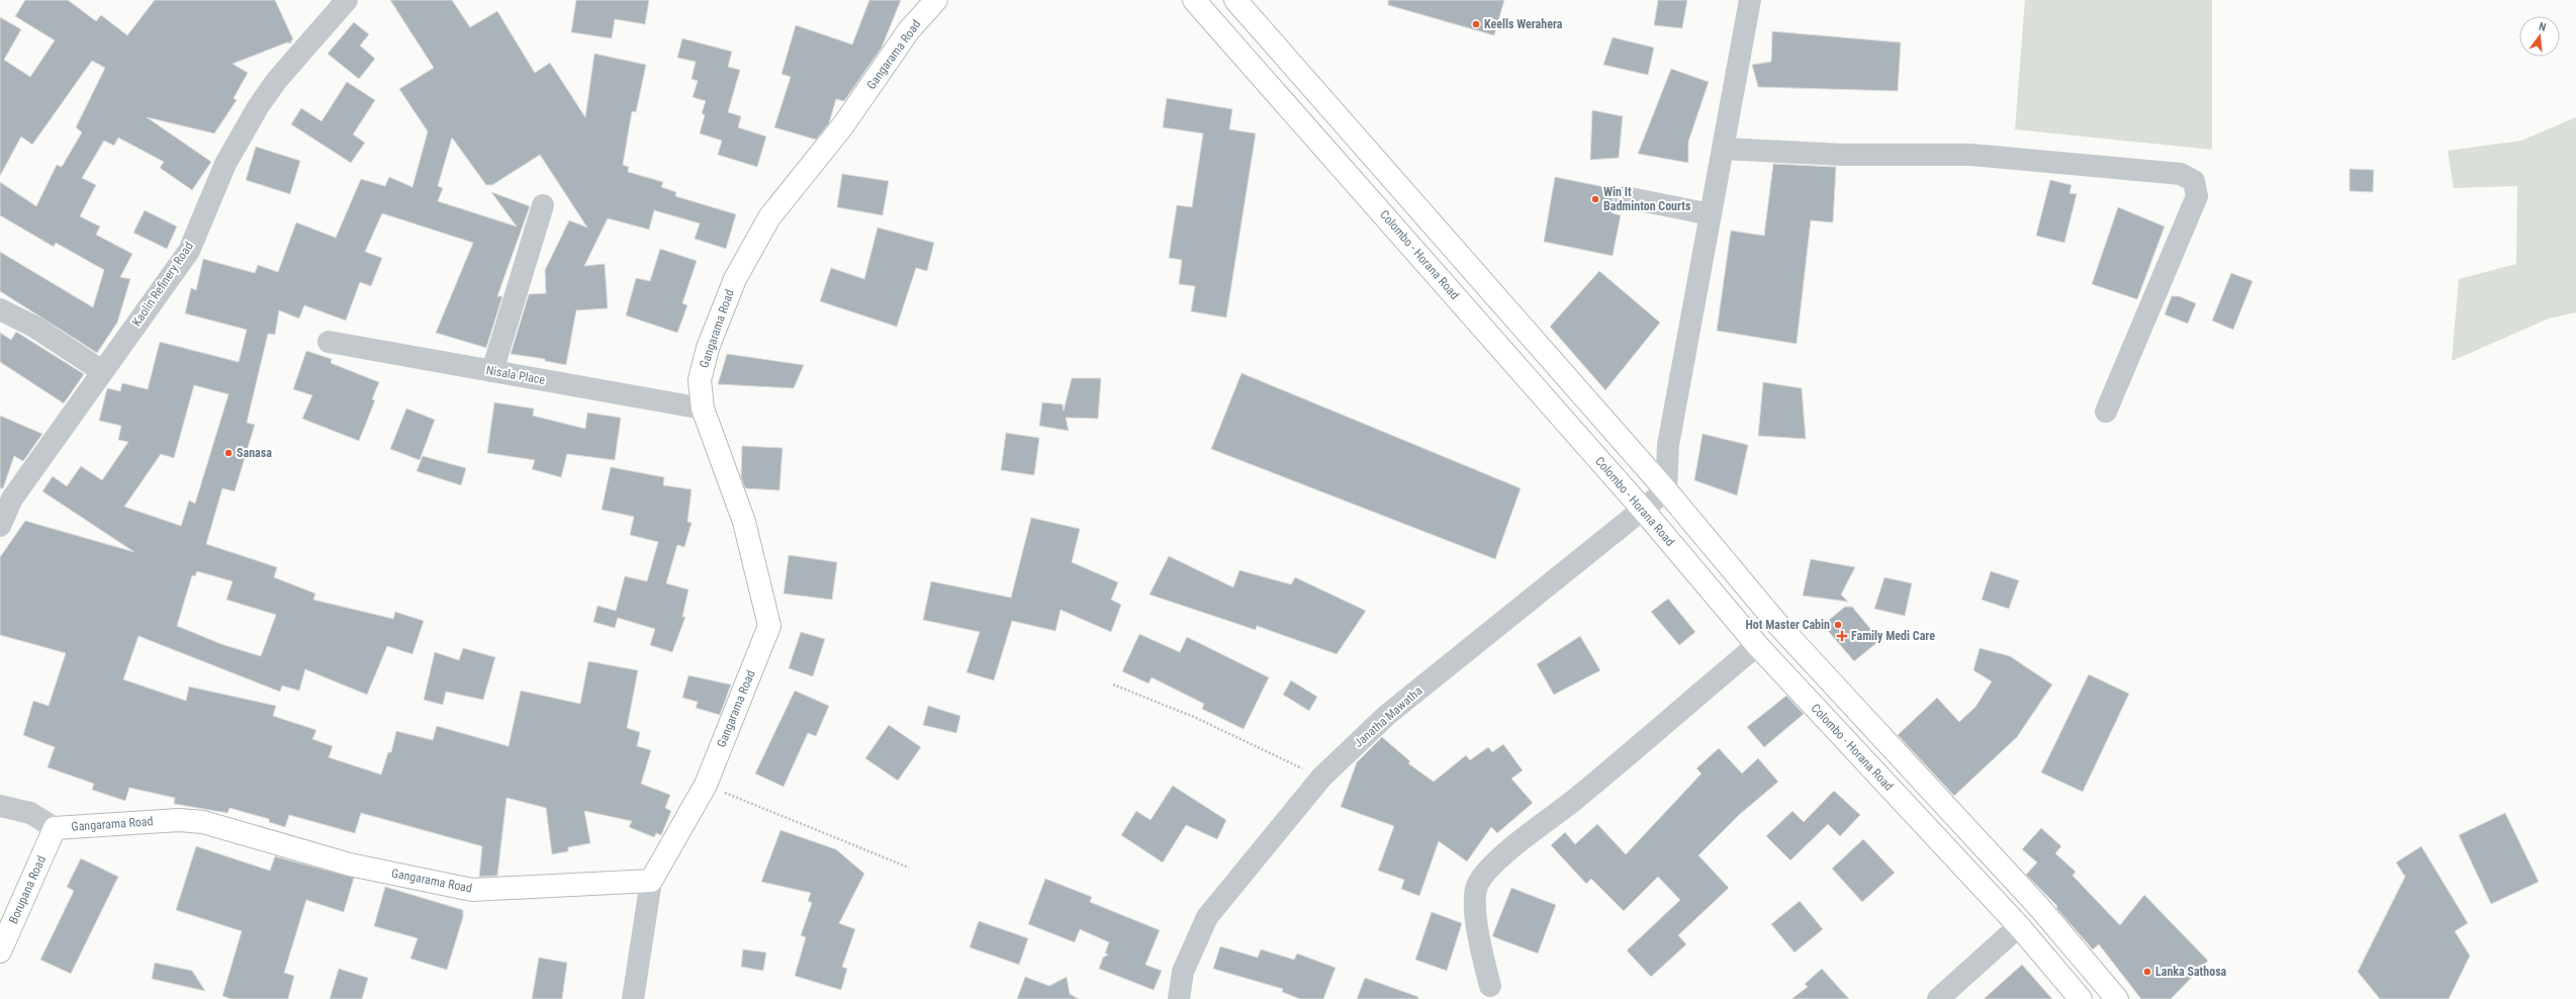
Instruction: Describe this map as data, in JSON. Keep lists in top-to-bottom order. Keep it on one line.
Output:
{"streets":{"main road":["Gangarama Road","Colombo - Horana Road","Borupana Road"],"street":["Kaolin Refinery Road","Nisala Place","Janatha Mawatha"]},"crossings":[["Gangarama Road","Nisala Place"],["Gangarama Road","Borupana Road"],["Colombo - Horana Road","Janatha Mawatha"]],"places":{"other":["Keells Werahera","Win It Badminton Courts","Sanasa","Hot Master Cabin","Lanka Sathosa"],"health":["Family Medi Care"]},"north":"top"}
